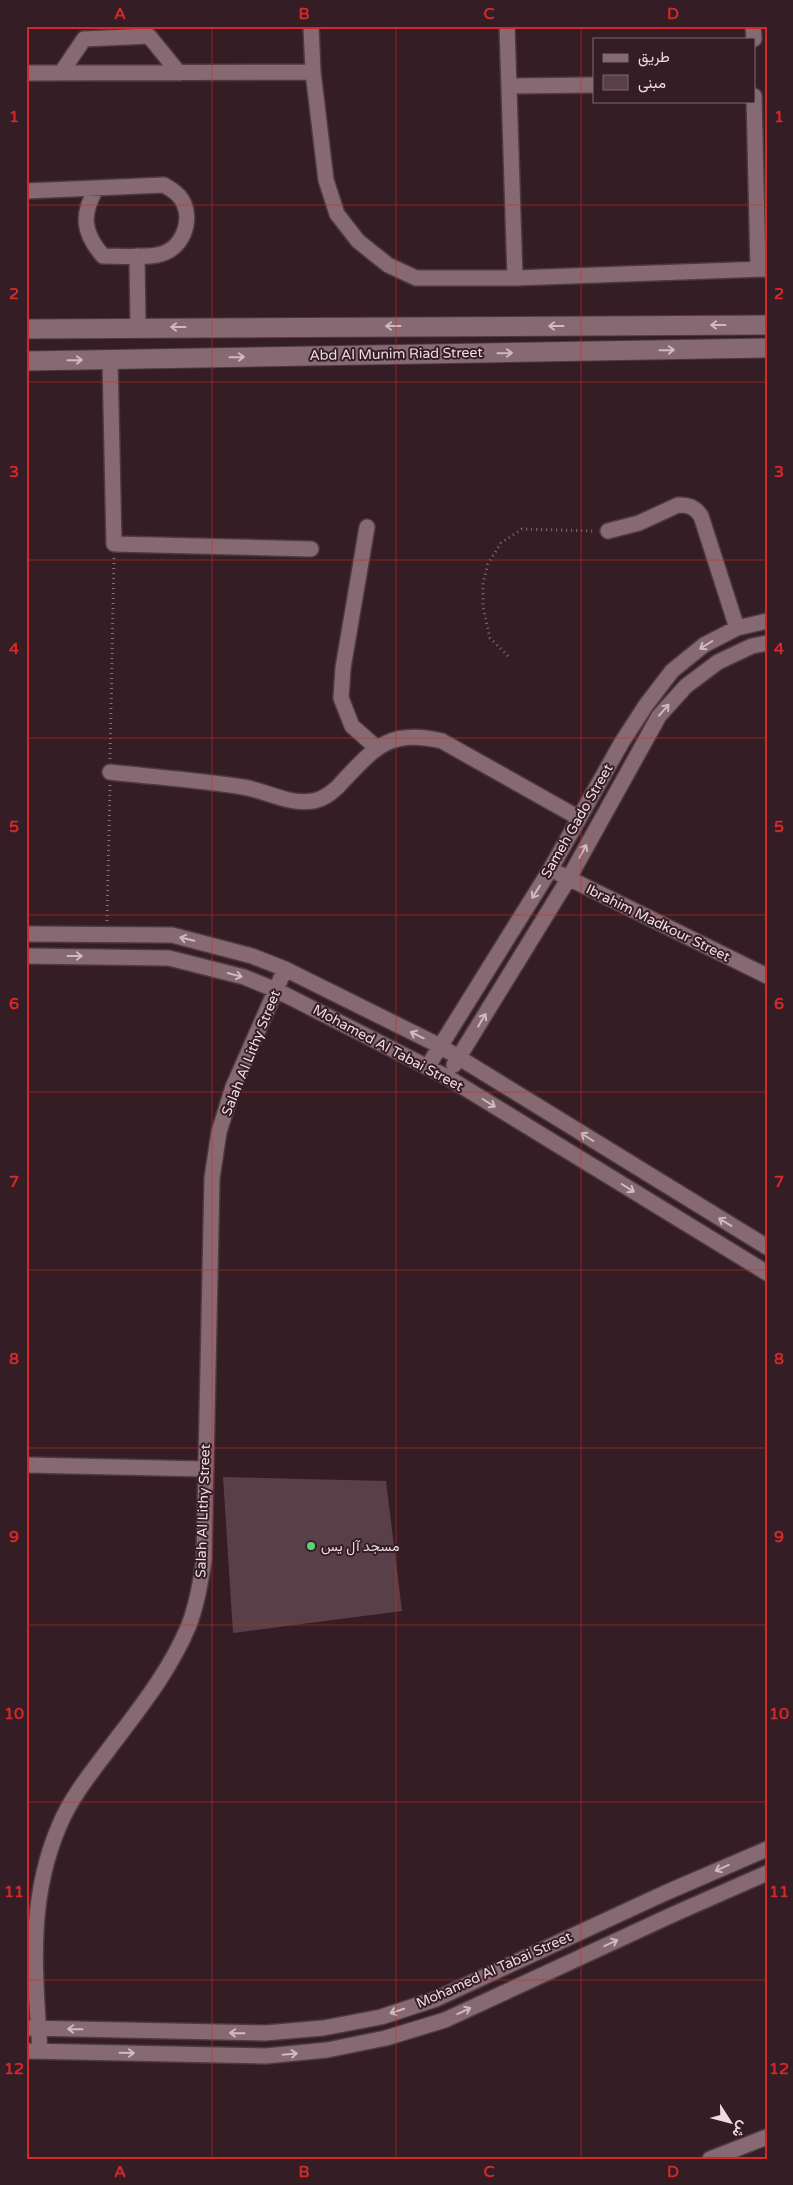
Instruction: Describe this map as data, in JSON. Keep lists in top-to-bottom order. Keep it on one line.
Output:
{"streets":{"street":["Abd Al Munim Riad Street","Sameh Gado Street","Ibrahim Madkour Street","Mohamed Al Tabai Street","Salah Al Lithy Street"]},"crossings":[["Sameh Gado Street","Ibrahim Madkour Street"],["Sameh Gado Street","Mohamed Al Tabai Street"],["Mohamed Al Tabai Street","Salah Al Lithy Street"]],"places":["مسجد آل يس"],"legend":["طريق","مبنى"],"north":"bottom right","grid":{"columns":["A","B","C","D"],"rows":["1","2","3","4","5","6","7","8","9","10","11","12"]}}
